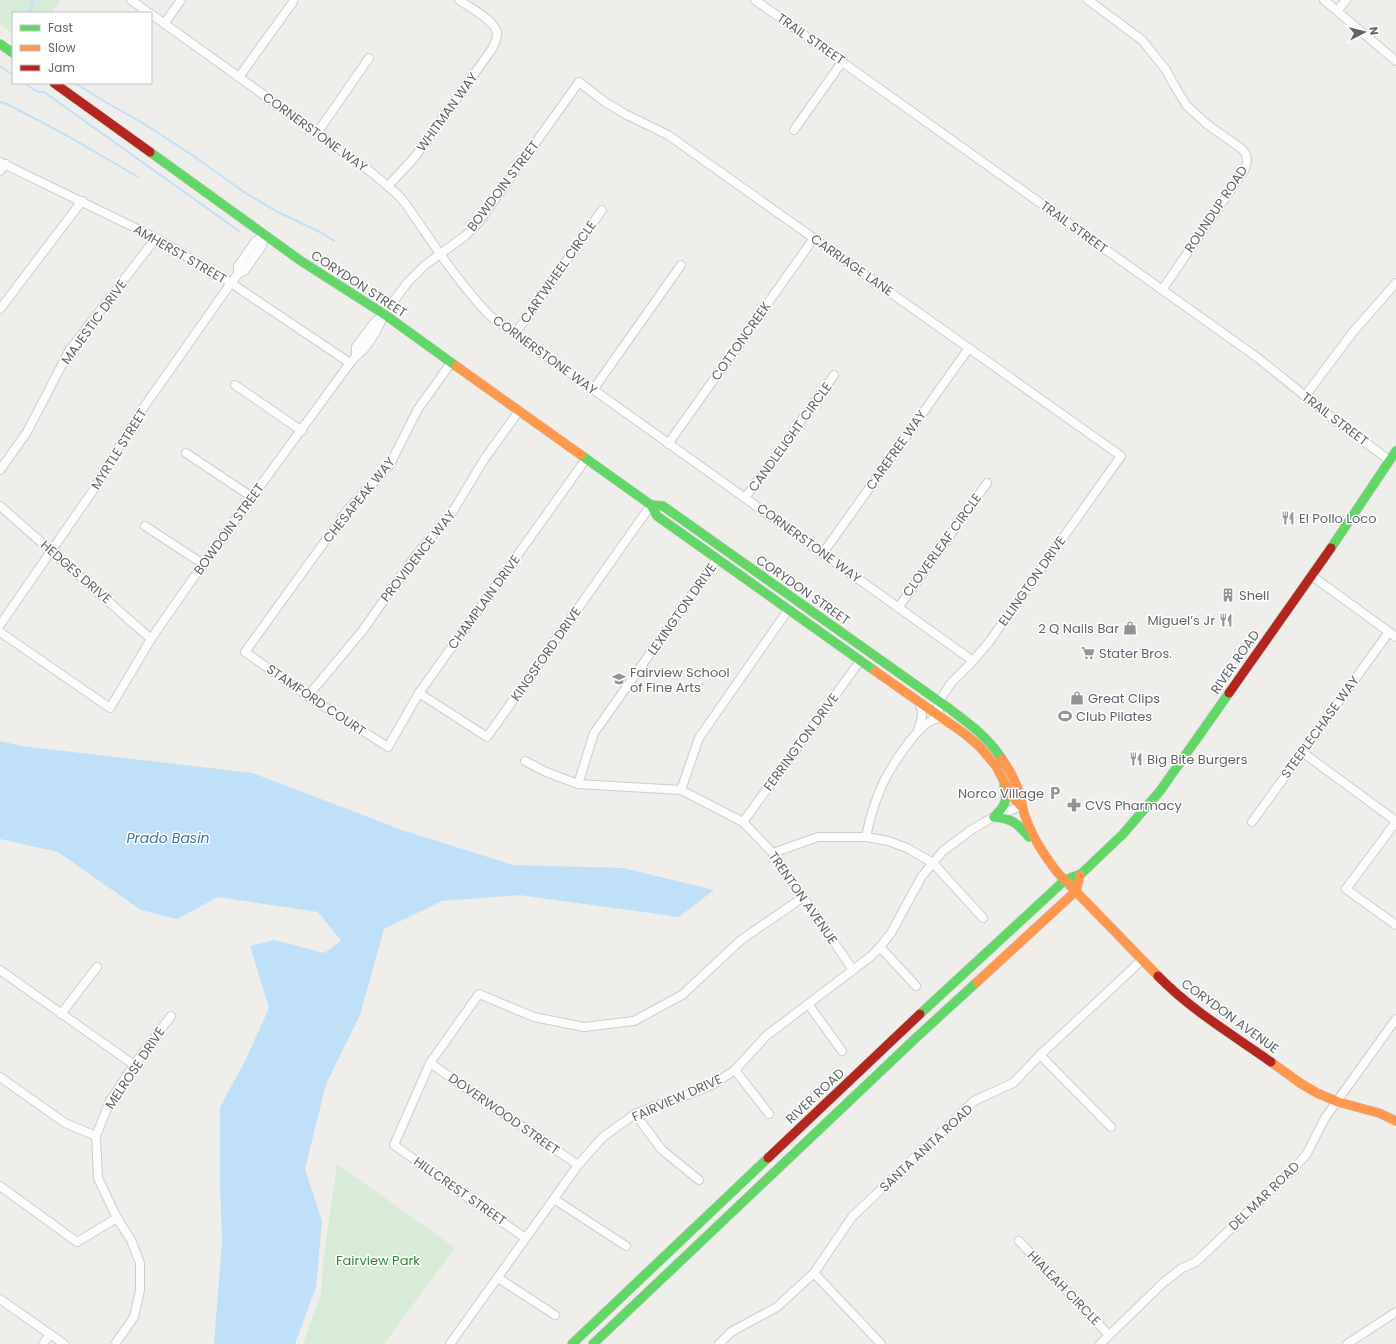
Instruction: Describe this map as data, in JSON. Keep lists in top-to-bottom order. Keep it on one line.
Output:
{"streets":{"main road":["CORYDON STREET","RIVER ROAD","CORYDON AVENUE"],"street":["TRAIL STREET","WHITMAN WAY","CORNERSTONE WAY","BOWDOIN STREET","ROUNDUP ROAD","AMHERST STREET","CARRIAGE LANE","CARTWHEEL CIRCLE","MAJESTIC DRIVE","COTTONCREEK","CANDLELIGHT CIRCLE","MYRTLE STREET","CAREFREE WAY","CHESAPEAK WAY","CLOVERLEAF CIRCLE","PROVIDENCE WAY","HEDGES DRIVE","ELLINGTON DRIVE","CHAMPLAIN DRIVE","LEXINGTON DRIVE","KINGSFORD DRIVE","STAMFORD COURT","STEEPLECHASE WAY","FERRINGTON DRIVE","TRENTON AVENUE","MELROSE DRIVE","FAIRVIEW DRIVE","DOVERWOOD STREET","SANTA ANITA ROAD","HILLCREST STREET","DEL MAR ROAD","HIALEAH CIRCLE"]},"crossings":[["TRAIL STREET","ROUNDUP ROAD"],["TRAIL STREET","RIVER ROAD"],["WHITMAN WAY","CORNERSTONE WAY"],["CORNERSTONE WAY","BOWDOIN STREET"],["CORNERSTONE WAY","CARTWHEEL CIRCLE"],["CORNERSTONE WAY","COTTONCREEK"],["CORNERSTONE WAY","CANDLELIGHT CIRCLE"],["CORNERSTONE WAY","CAREFREE WAY"],["CORNERSTONE WAY","CLOVERLEAF CIRCLE"],["CORNERSTONE WAY","ELLINGTON DRIVE"],["BOWDOIN STREET","AMHERST STREET"],["BOWDOIN STREET","CARRIAGE LANE"],["BOWDOIN STREET","CORYDON STREET"],["BOWDOIN STREET","HEDGES DRIVE"],["AMHERST STREET","MAJESTIC DRIVE"],["AMHERST STREET","MYRTLE STREET"],["CARRIAGE LANE","COTTONCREEK"],["CARRIAGE LANE","CAREFREE WAY"],["CARRIAGE LANE","ELLINGTON DRIVE"],["CORYDON STREET","MYRTLE STREET"],["CORYDON STREET","CHESAPEAK WAY"],["CORYDON STREET","PROVIDENCE WAY"],["CORYDON STREET","ELLINGTON DRIVE"],["CORYDON STREET","CHAMPLAIN DRIVE"],["CORYDON STREET","LEXINGTON DRIVE"],["CORYDON STREET","KINGSFORD DRIVE"],["CORYDON STREET","RIVER ROAD"],["CORYDON STREET","FERRINGTON DRIVE"],["CORYDON STREET","CORYDON AVENUE"],["CORYDON STREET","FAIRVIEW DRIVE"],["MYRTLE STREET","HEDGES DRIVE"],["CHESAPEAK WAY","STAMFORD COURT"],["PROVIDENCE WAY","STAMFORD COURT"],["CHAMPLAIN DRIVE","KINGSFORD DRIVE"],["CHAMPLAIN DRIVE","STAMFORD COURT"],["LEXINGTON DRIVE","TRENTON AVENUE"],["RIVER ROAD","CORYDON AVENUE"],["FERRINGTON DRIVE","TRENTON AVENUE"],["TRENTON AVENUE","FAIRVIEW DRIVE"],["CORYDON AVENUE","SANTA ANITA ROAD"],["CORYDON AVENUE","DEL MAR ROAD"],["FAIRVIEW DRIVE","DOVERWOOD STREET"],["FAIRVIEW DRIVE","HILLCREST STREET"],["DOVERWOOD STREET","HILLCREST STREET"],["DEL MAR ROAD","HIALEAH CIRCLE"]],"water":["Prado Basin"],"parks":["Fairview Park"],"places":{"restaurant":["El Pollo Loco","Miguel’s Jr","Big Bite Burgers"],"building":["Shell"],"shop":["2 Q Nails Bar","Great Clips"],"supermarket":["Stater Bros."],"school or university":["Fairview School of Fine Arts"],"sports":["Club Pilates"],"parking":["Norco Village"],"pharmacy":["CVS Pharmacy"]},"legend":["Fast","Slow","Jam"],"north":"right"}
